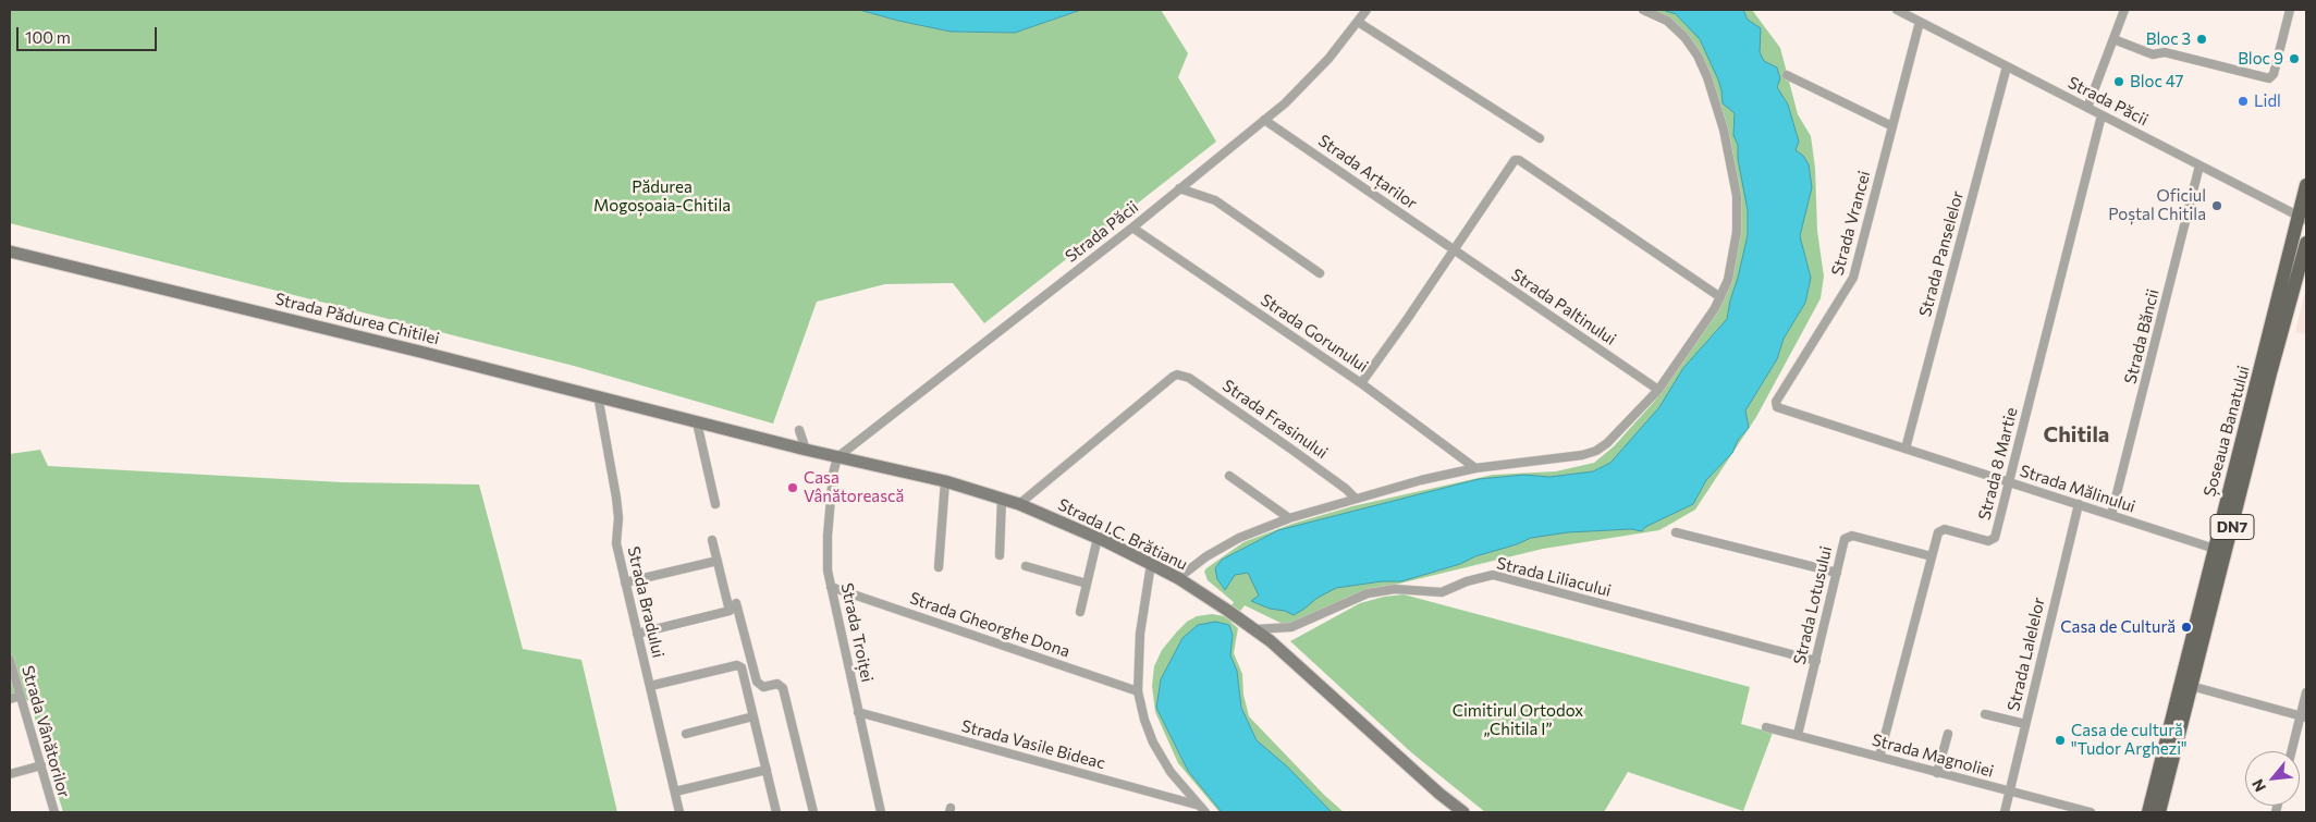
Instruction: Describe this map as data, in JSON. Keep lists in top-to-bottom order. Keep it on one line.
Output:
{"streets":{"main road":["Strada Pădurea Chitilei","Șoseaua Banatului","DN7","Strada I.C. Brătianu"],"street":["Strada Păcii","Strada Arțarilor","Strada Vrancei","Strada Panselelor","Strada Paltinului","Strada Gorunului","Strada Băncii","Strada Frasinului","Strada 8 Martie","Strada Mălinului","Strada Liliacului","Strada Bradului","Strada Lotusului","Strada Gheorghe Dona","Strada Troiței","Strada Lalelelor","Strada Vânătorilor","Strada Vasile Bideac","Strada Magnoliei"]},"crossings":[["Strada Păcii","Strada Arțarilor"],["Strada Păcii","Strada Vrancei"],["Strada Păcii","Strada Panselelor"],["Strada Păcii","Strada Gorunului"],["Strada Păcii","Strada Băncii"],["Strada Păcii","Șoseaua Banatului"],["Strada Păcii","Strada 8 Martie"],["Strada Păcii","Strada I.C. Brătianu"],["Strada Păcii","Strada Troiței"],["Strada Arțarilor","Strada Paltinului"],["Strada Vrancei","Strada Mălinului"],["Strada Panselelor","Strada Mălinului"],["Strada Pădurea Chitilei","Strada I.C. Brătianu"],["Strada Pădurea Chitilei","Strada Bradului"],["Strada Băncii","Strada Mălinului"],["Strada Frasinului","Strada I.C. Brătianu"],["Șoseaua Banatului","Strada Mălinului"],["Strada 8 Martie","Strada Mălinului"],["Strada 8 Martie","Strada Lotusului"],["Strada 8 Martie","Strada Magnoliei"],["Strada Mălinului","Strada Lalelelor"],["Strada I.C. Brătianu","Strada Liliacului"],["Strada I.C. Brătianu","Strada Troiței"],["Strada Liliacului","Strada Lotusului"],["Strada Lotusului","Strada Magnoliei"],["Strada Gheorghe Dona","Strada Troiței"],["Strada Troiței","Strada Vasile Bideac"],["Strada Lalelelor","Strada Magnoliei"]],"districts":["Chitila"],"parks":["Pădurea Mogoșoaia-Chitila","Cimitirul Ortodox „Chitila I”"],"places":["Bloc 3","Bloc 9","Bloc 47","Lidl","Oficiul Poștal Chitila","Casa Vânătorească","Casa de Cultură","Casa de cultură \"Tudor Arghezi\""],"scale_bar":"100 m","north":"bottom left"}
